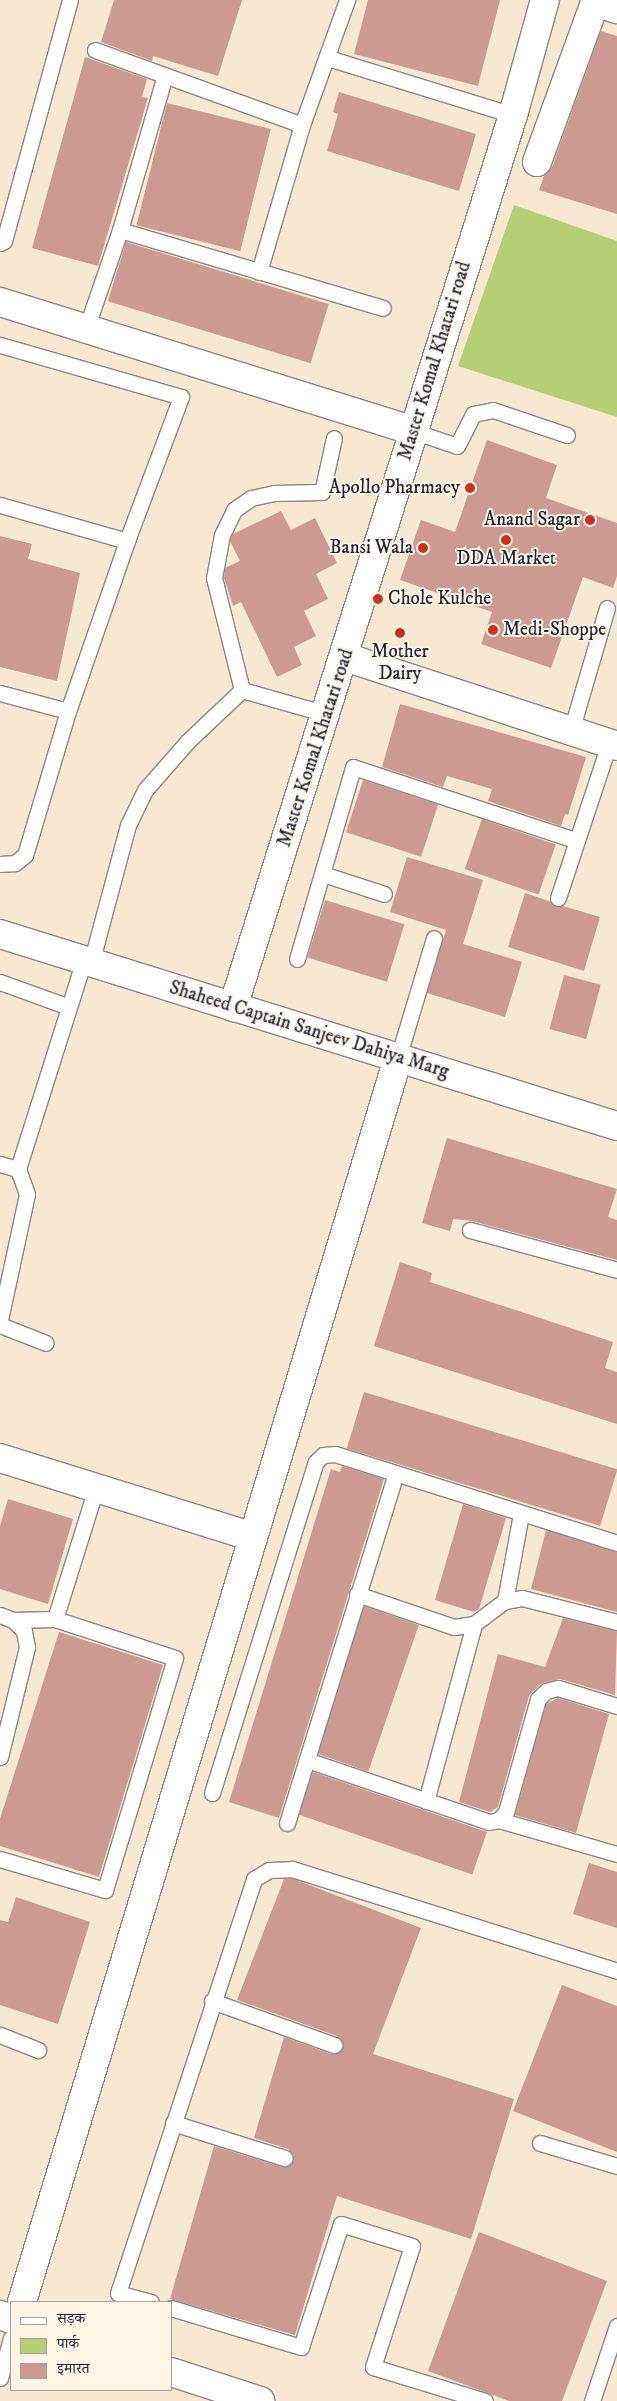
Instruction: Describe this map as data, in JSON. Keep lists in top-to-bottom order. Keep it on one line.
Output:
{"streets":{"street":["Master Komal Khatari road","Shaheed Captain Sanjeev Dahiya Marg"]},"crossings":[["Master Komal Khatari road","Shaheed Captain Sanjeev Dahiya Marg"]],"places":["Apollo Pharmacy","Anand Sagar","DDA Market","Bansi Wala","Chole Kulche","Medi-Shoppe","Mother Dairy"],"legend":["सड़क","पार्क","इमारत"]}
